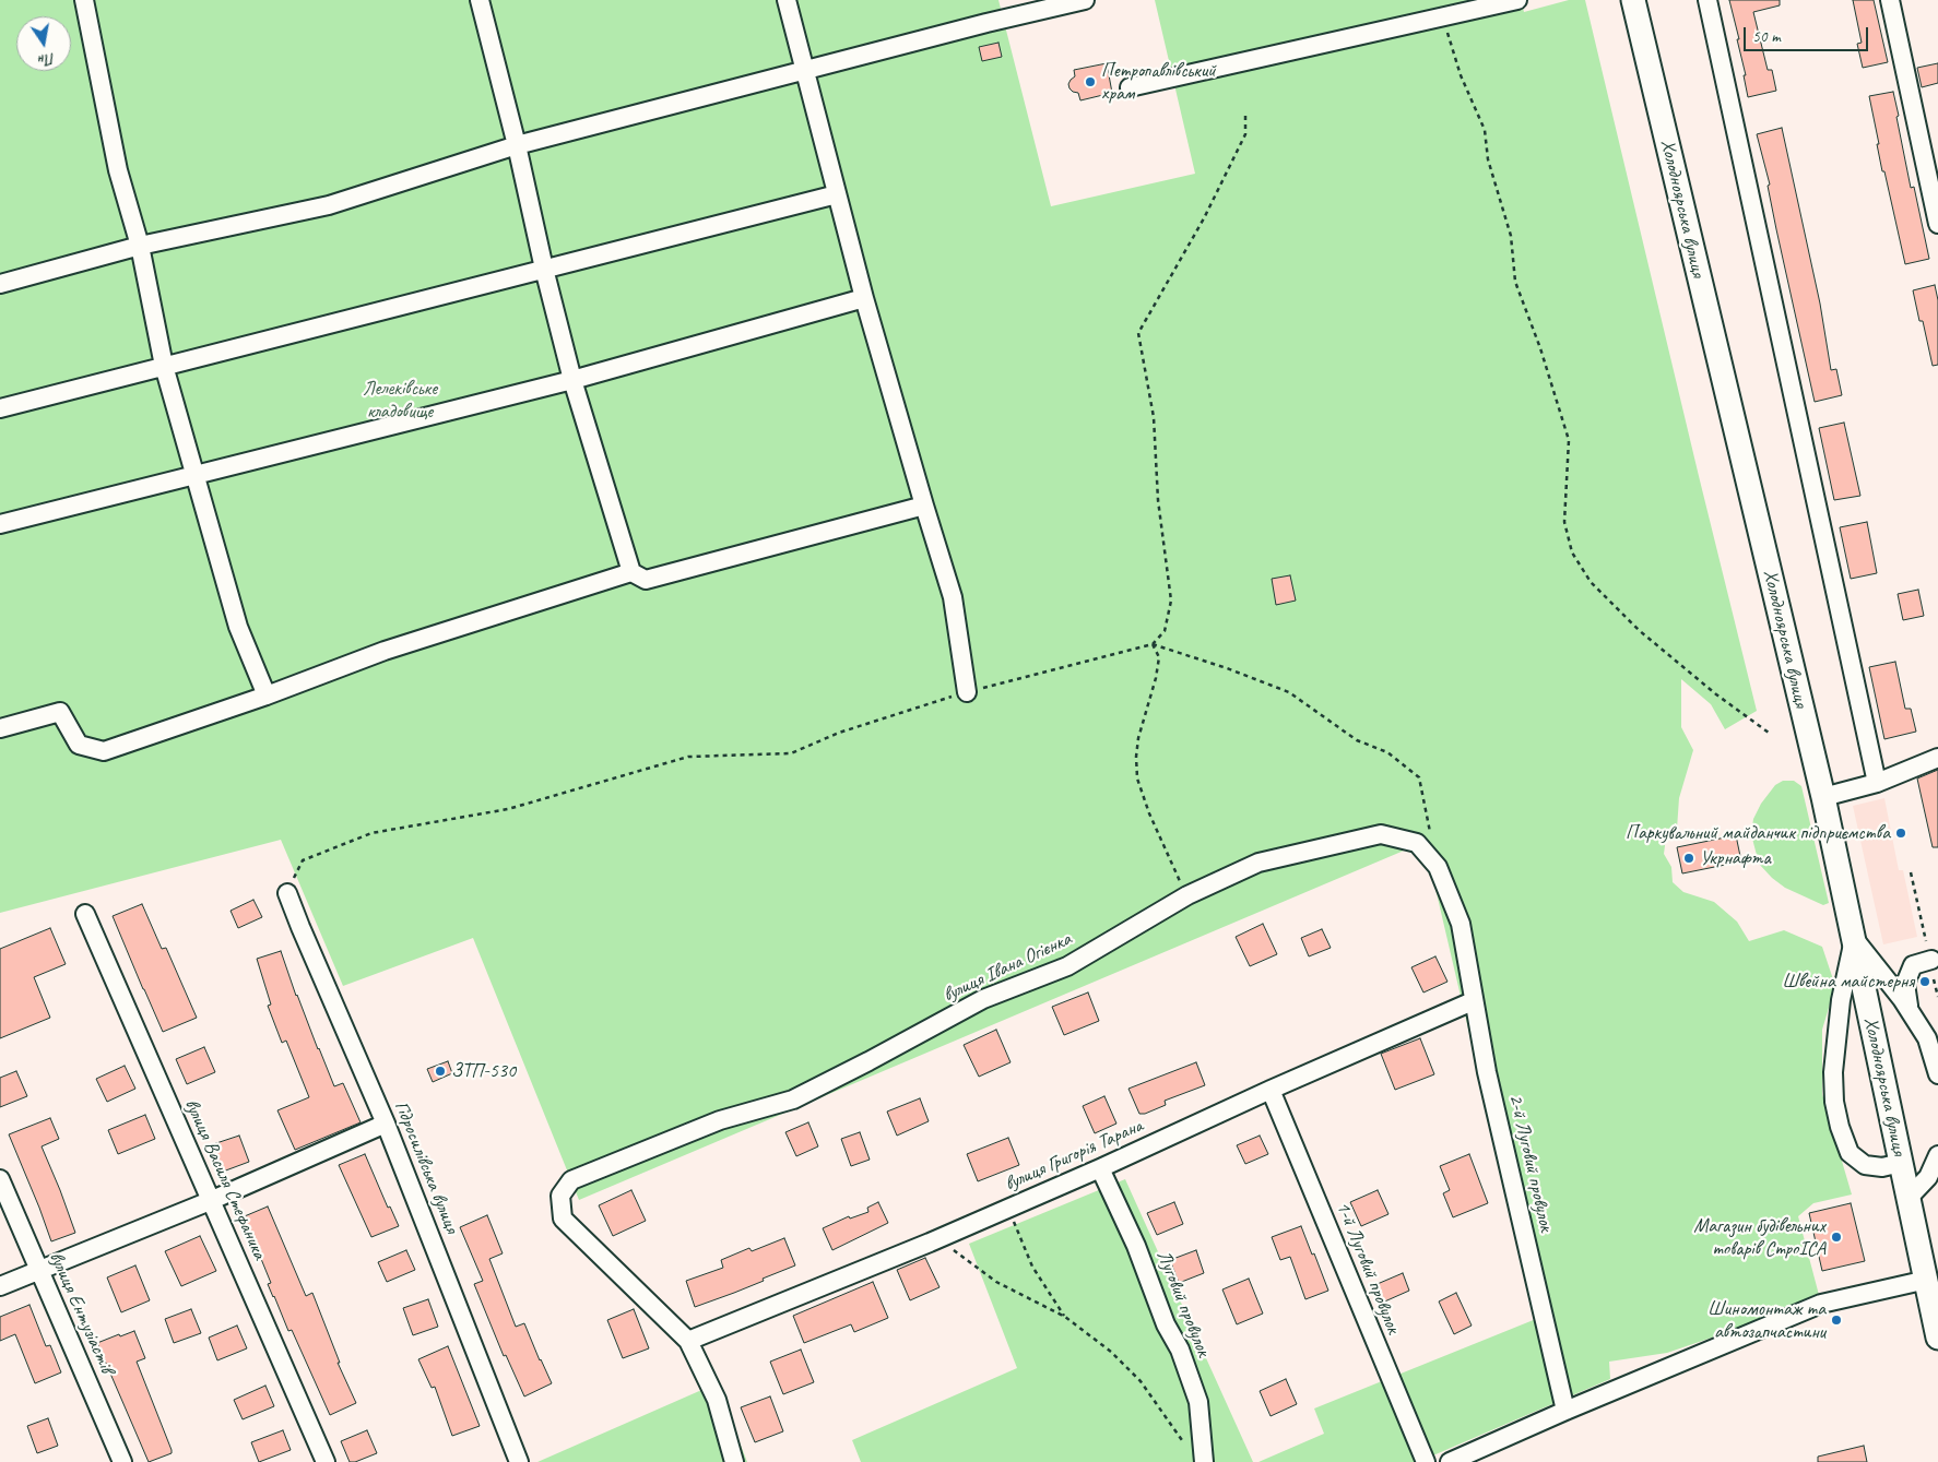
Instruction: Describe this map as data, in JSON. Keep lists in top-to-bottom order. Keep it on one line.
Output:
{"streets":{"main road":["Холодноярська вулиця"],"street":["вулиця Івана Огієнка","вулиця Григорія Тарана","2-й Луговий провулок","Гідросилівська вулиця","вулиця Василя Стефаника","1-й Луговий провулок","Луговий провулок","вулиця Ентузіастів"]},"crossings":[["вулиця Івана Огієнка","вулиця Григорія Тарана"],["вулиця Івана Огієнка","2-й Луговий провулок"],["вулиця Григорія Тарана","2-й Луговий провулок"],["вулиця Григорія Тарана","1-й Луговий провулок"],["вулиця Григорія Тарана","Луговий провулок"]],"parks":["Лелеківське кладовище"],"places":["Петропавлівський храм","Паркувальний майданчик підприємства","Укрнафта","Швейна майстерня","ЗТП-530","Магазин будівельних товарів СтроІСА","Шиномонтаж та автозапчастини"],"scale_bar":"50 m","north":"bottom"}
